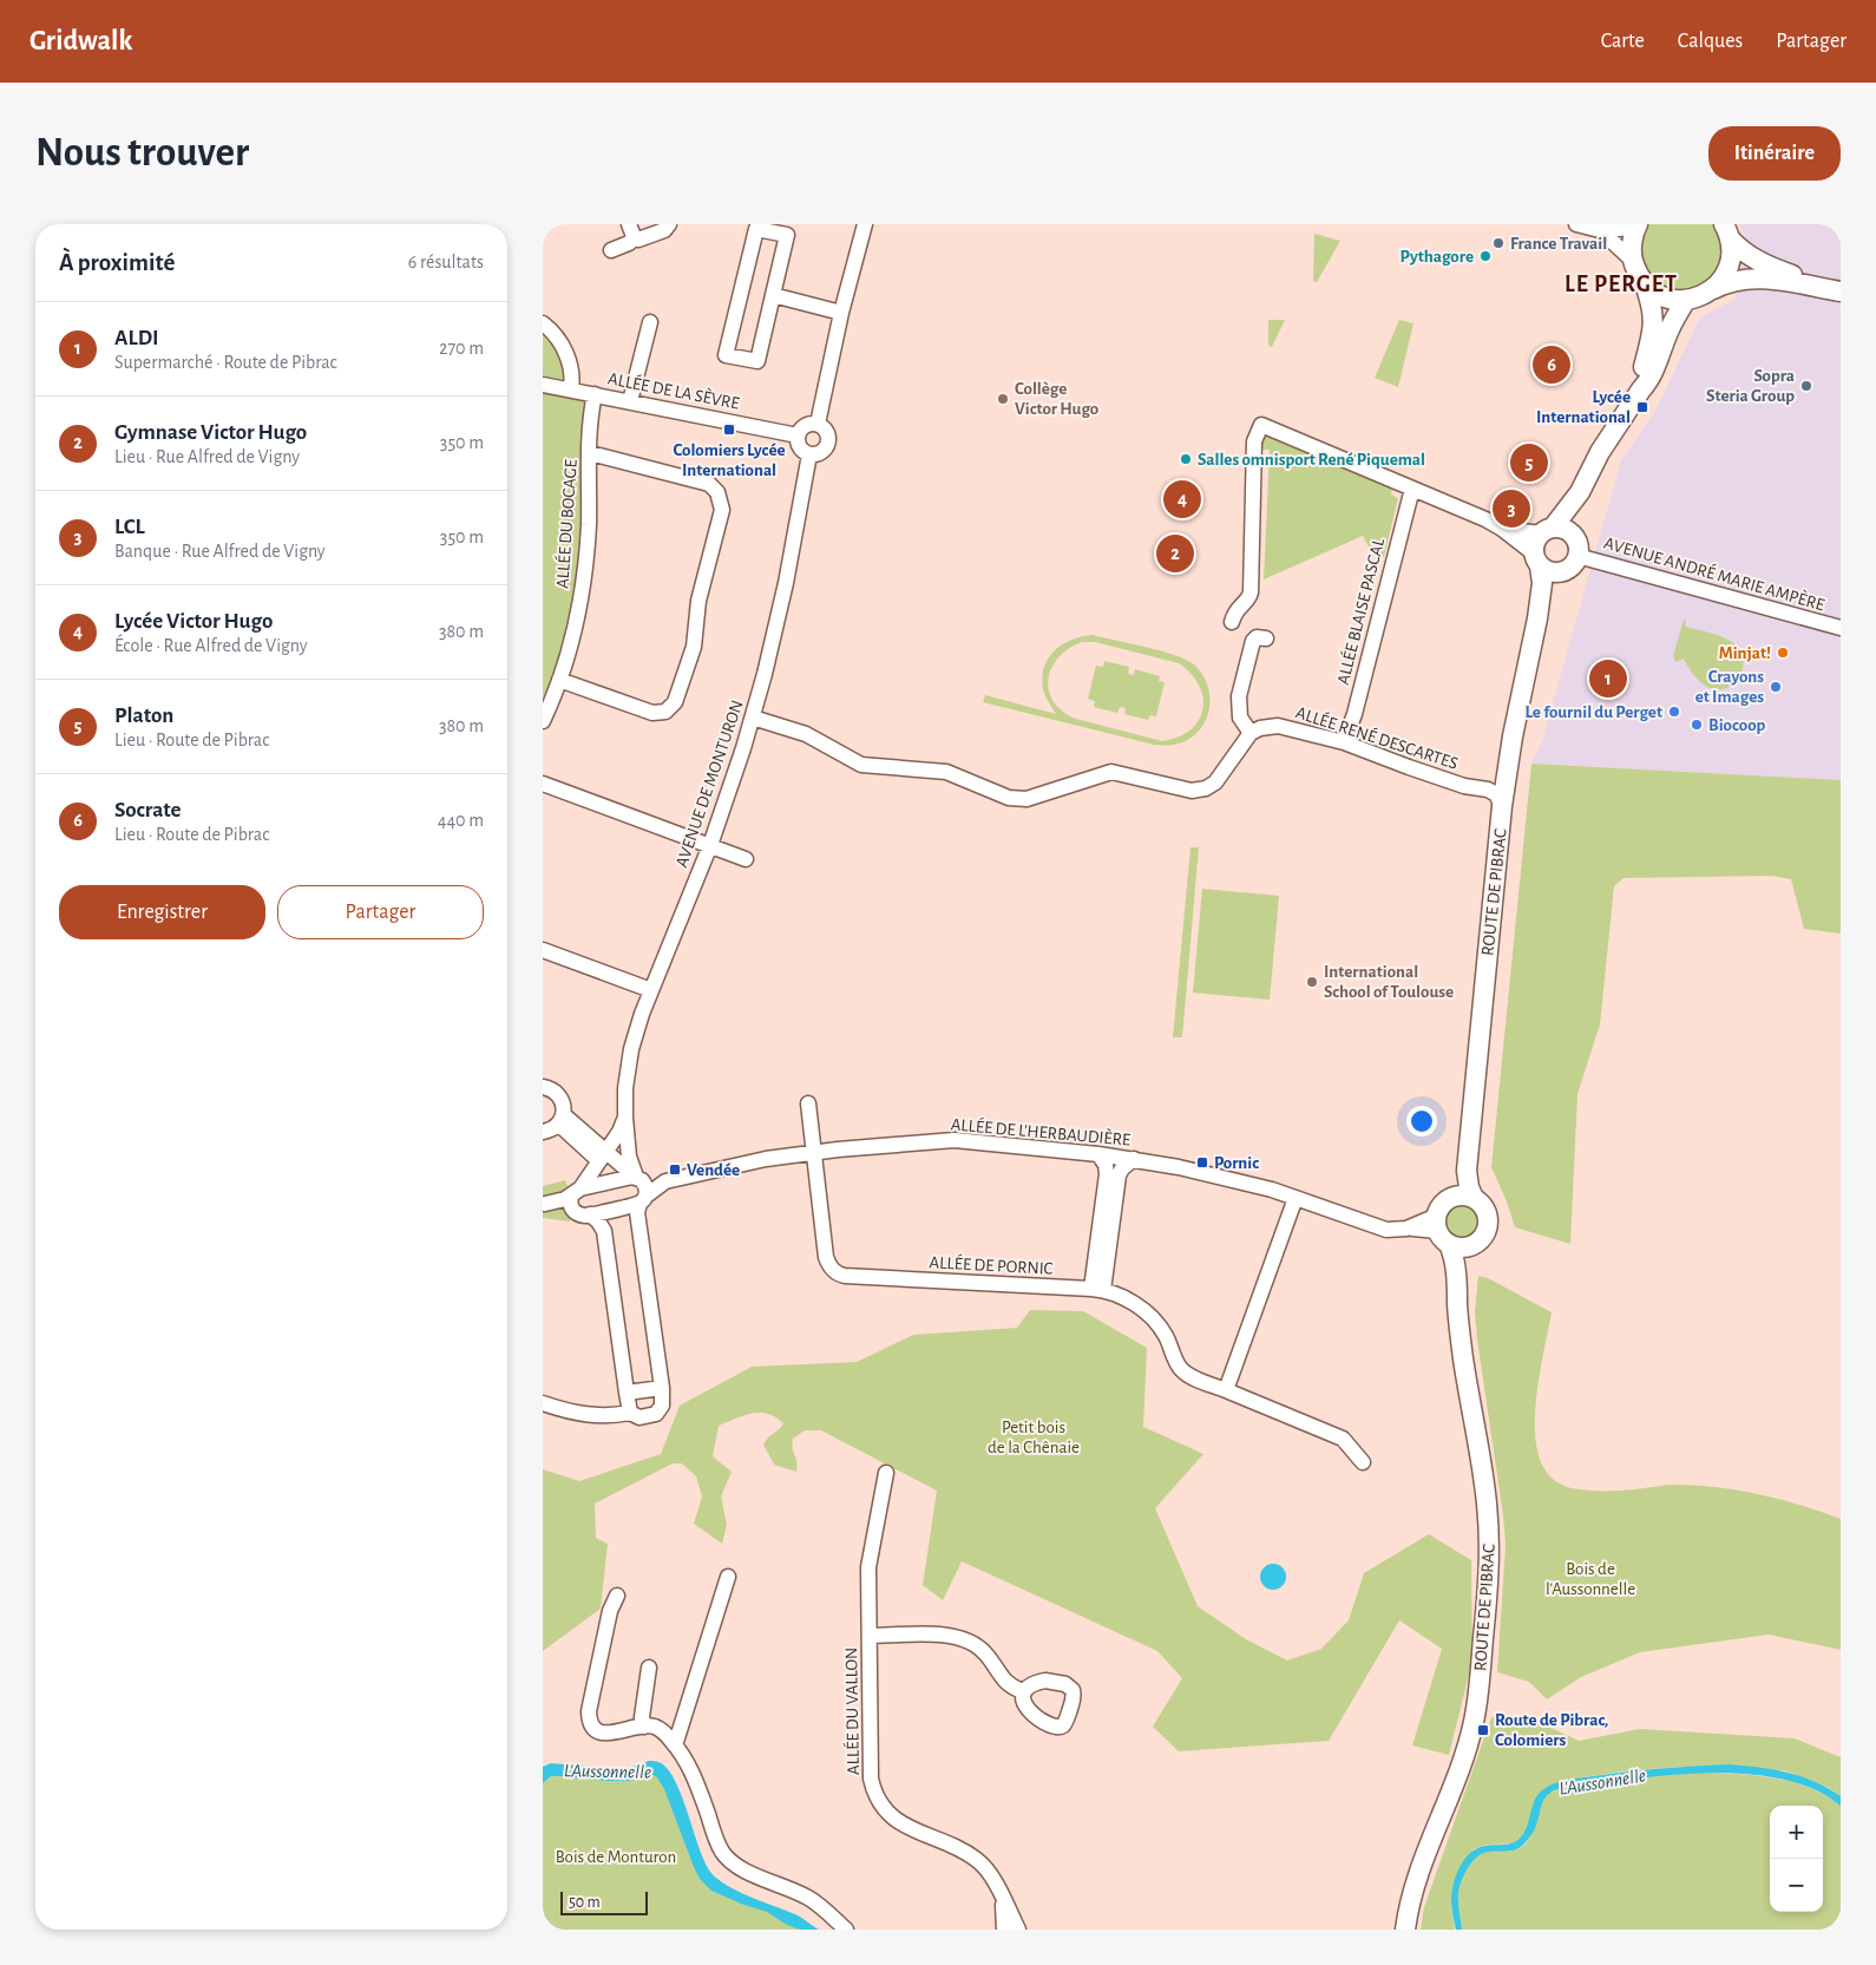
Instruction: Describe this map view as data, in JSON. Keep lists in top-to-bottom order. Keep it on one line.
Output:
{"streets":{"main road":["ROUTE DE PIBRAC"],"street":["ALLÉE DE LA SÈVRE","ALLÉE DU BOCAGE","AVENUE ANDRÉ MARIE AMPÈRE","ALLÉE BLAISE PASCAL","ALLÉE RENÉ DESCARTES","AVENUE DE MONTURON","ALLÉE DE L'HERBAUDIÈRE","ALLÉE DE PORNIC","ALLÉE DU VALLON"]},"crossings":[["ALLÉE DE LA SÈVRE","ALLÉE DU BOCAGE"],["ALLÉE DE LA SÈVRE","AVENUE DE MONTURON"],["AVENUE ANDRÉ MARIE AMPÈRE","ROUTE DE PIBRAC"],["ALLÉE BLAISE PASCAL","ALLÉE RENÉ DESCARTES"],["ALLÉE RENÉ DESCARTES","ROUTE DE PIBRAC"],["AVENUE DE MONTURON","ALLÉE DE L'HERBAUDIÈRE"],["ROUTE DE PIBRAC","ALLÉE DE L'HERBAUDIÈRE"],["ALLÉE DE L'HERBAUDIÈRE","ALLÉE DE PORNIC"]],"districts":["LE PERGET"],"water":["L'Aussonnelle"],"parks":["Petit bois de la Chênaie","Bois de l'Aussonnelle","Bois de Monturon"],"places":{"other":["France Travail","Pythagore","Sopra Steria Group","Collège Victor Hugo","Salles omnisport René Piquemal","Minjat!","Crayons et Images","Le fournil du Perget","Biocoop","International School of Toulouse"],"transit":["Lycée International","Colomiers Lycée International","Pornic","Vendée","Route de Pibrac, Colomiers"]},"scale_bar":"50 m","page":{"header":"Gridwalk","nav":["Carte","Calques","Partager"],"buttons":["Itinéraire",["Enregistrer","Partager"]],"title":"Nous trouver","heading":["À proximité","6 résultats"],"list":[{"mark":"1","name":"ALDI","note":"Supermarché · Route de Pibrac","value":"270 m"},{"mark":"2","name":"Gymnase Victor Hugo","note":"Lieu · Rue Alfred de Vigny","value":"350 m"},{"mark":"3","name":"LCL","note":"Banque · Rue Alfred de Vigny","value":"350 m"},{"mark":"4","name":"Lycée Victor Hugo","note":"École · Rue Alfred de Vigny","value":"380 m"},{"mark":"5","name":"Platon","note":"Lieu · Route de Pibrac","value":"380 m"},{"mark":"6","name":"Socrate","note":"Lieu · Route de Pibrac","value":"440 m"}],"pins":["6","5","4","3","2","1"],"map_buttons":["+","−"],"scale":"50 m"}}
